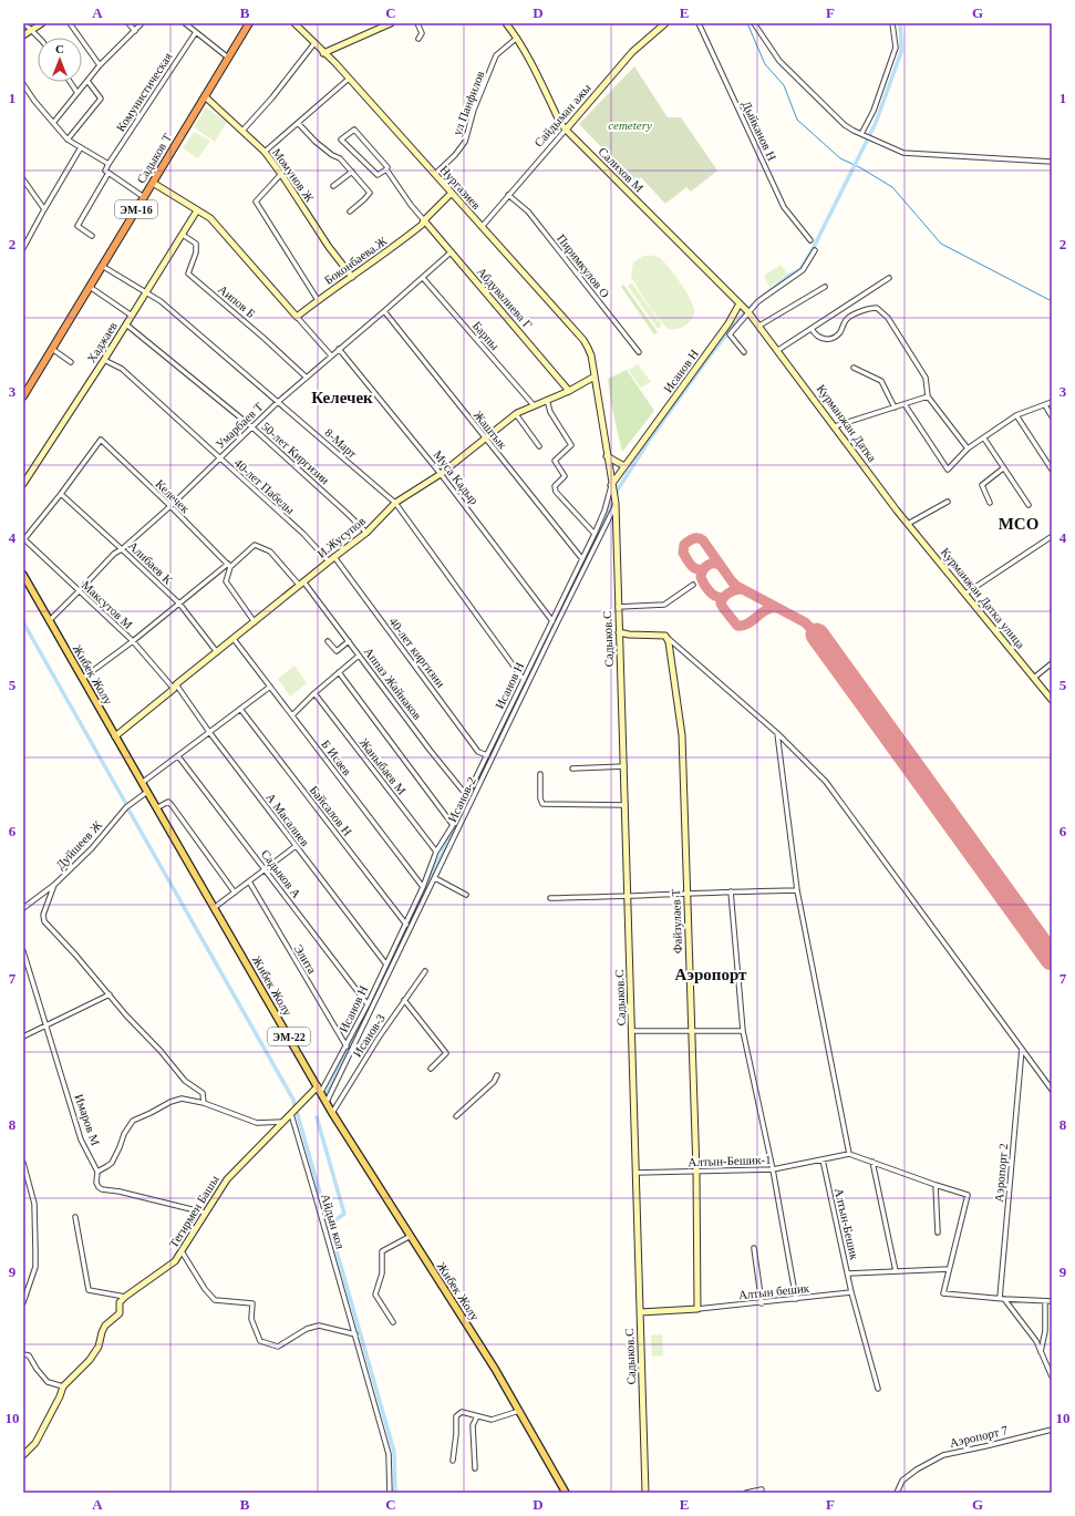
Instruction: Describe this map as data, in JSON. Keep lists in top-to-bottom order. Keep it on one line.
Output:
{"streets":{"highway":["Садыков Т","ЭМ-16"],"main road":["Жибек Жолу","ЭМ-22"],"street":["Комунистическая","ул Панфилов","Сайдыман ажы","Дыйканов Н","Салихов М","Момунов Ж","Нургазиев","Боконбаева.Ж","Пиримкулов О","Абдувалиева Г","Аипов Б","Барпы","Хаджаев","Исанов Н","Курманжан Датка","Умарбаев Т","Жаштык","8-Март","50-лет Киргизии","Муса Кадыр","40-лет Пабеды","Келечек","И.Жусупов","Алибаев К","Курманжан Датка улица","Максутов М","Садыков.С","40-лет киргизии","Аппаз Жайнаков","Б Исаев","Жаныбаев М","Исанов-2","Байсалов Н","А Масалиев","Дуйшеев Ж","Садыков А","Файзулаев Т","Элита","Исанов-3","Имаров М","Алтын-Бешик-1","Аэропорт 2","Тегирмен Башы","Айдын кол","Алтын-Бешик","Алтын бешик","Аэропорт 7"]},"crossings":[["ул Панфилов","Салихов М"],["ул Панфилов","Нургазиев"],["Сайдыман ажы","Салихов М"],["Сайдыман ажы","Нургазиев"],["Сайдыман ажы","Пиримкулов О"],["Садыков Т","Момунов Ж"],["Садыков Т","8-Март"],["Салихов М","Исанов Н"],["Салихов М","Курманжан Датка"],["Момунов Ж","Боконбаева.Ж"],["Нургазиев","Боконбаева.Ж"],["Нургазиев","И.Жусупов"],["Боконбаева.Ж","Абдувалиева Г"],["Абдувалиева Г","Умарбаев Т"],["Абдувалиева Г","И.Жусупов"],["Аипов Б","Хаджаев"],["Аипов Б","Умарбаев Т"],["Барпы","Умарбаев Т"],["Барпы","И.Жусупов"],["Хаджаев","8-Март"],["Хаджаев","50-лет Киргизии"],["Хаджаев","40-лет Пабеды"],["Исанов Н","Жаштык"],["Исанов Н","8-Март"],["Исанов Н","Муса Кадыр"],["Исанов Н","Садыков.С"],["Исанов Н","40-лет киргизии"],["Исанов Н","Жибек Жолу"],["Исанов Н","Аппаз Жайнаков"],["Исанов Н","Б Исаев"],["Исанов Н","Жаныбаев М"],["Исанов Н","Байсалов Н"],["Исанов Н","А Масалиев"],["Исанов Н","Садыков А"],["Исанов Н","Элита"],["Исанов Н","Тегирмен Башы"],["Курманжан Датка","Курманжан Датка улица"],["Умарбаев Т","Жаштык"],["Умарбаев Т","8-Март"],["Умарбаев Т","50-лет Киргизии"],["Умарбаев Т","Муса Кадыр"],["Умарбаев Т","40-лет Пабеды"],["Умарбаев Т","Келечек"],["Умарбаев Т","Алибаев К"],["Умарбаев Т","Максутов М"],["Умарбаев Т","Жибек Жолу"],["Жаштык","И.Жусупов"],["8-Март","И.Жусупов"],["50-лет Киргизии","И.Жусупов"],["Муса Кадыр","И.Жусупов"],["40-лет Пабеды","И.Жусупов"],["Келечек","Алибаев К"],["Келечек","Аппаз Жайнаков"],["И.Жусупов","Алибаев К"],["И.Жусупов","Максутов М"],["И.Жусупов","40-лет киргизии"],["И.Жусупов","Жибек Жолу"],["И.Жусупов","Аппаз Жайнаков"],["И.Жусупов","Б Исаев"],["И.Жусупов","А Масалиев"],["Максутов М","А Масалиев"],["Садыков.С","Исанов-2"],["Садыков.С","Алтын-Бешик-1"],["Жибек Жолу","Исанов-2"],["Жибек Жолу","Дуйшеев Ж"],["Жибек Жолу","Исанов-3"],["Жибек Жолу","Тегирмен Башы"],["Файзулаев Т","Алтын-Бешик-1"],["Файзулаев Т","Алтын бешик"],["Имаров М","Тегирмен Башы"],["Алтын-Бешик-1","Алтын-Бешик"],["Тегирмен Башы","Айдын кол"],["Алтын-Бешик","Алтын бешик"]],"districts":["Келечек","МСО","Аэропорт"],"parks":["cemetery"],"north":"top","grid":{"columns":["A","B","C","D","E","F","G"],"rows":["1","2","3","4","5","6","7","8","9","10"]}}
